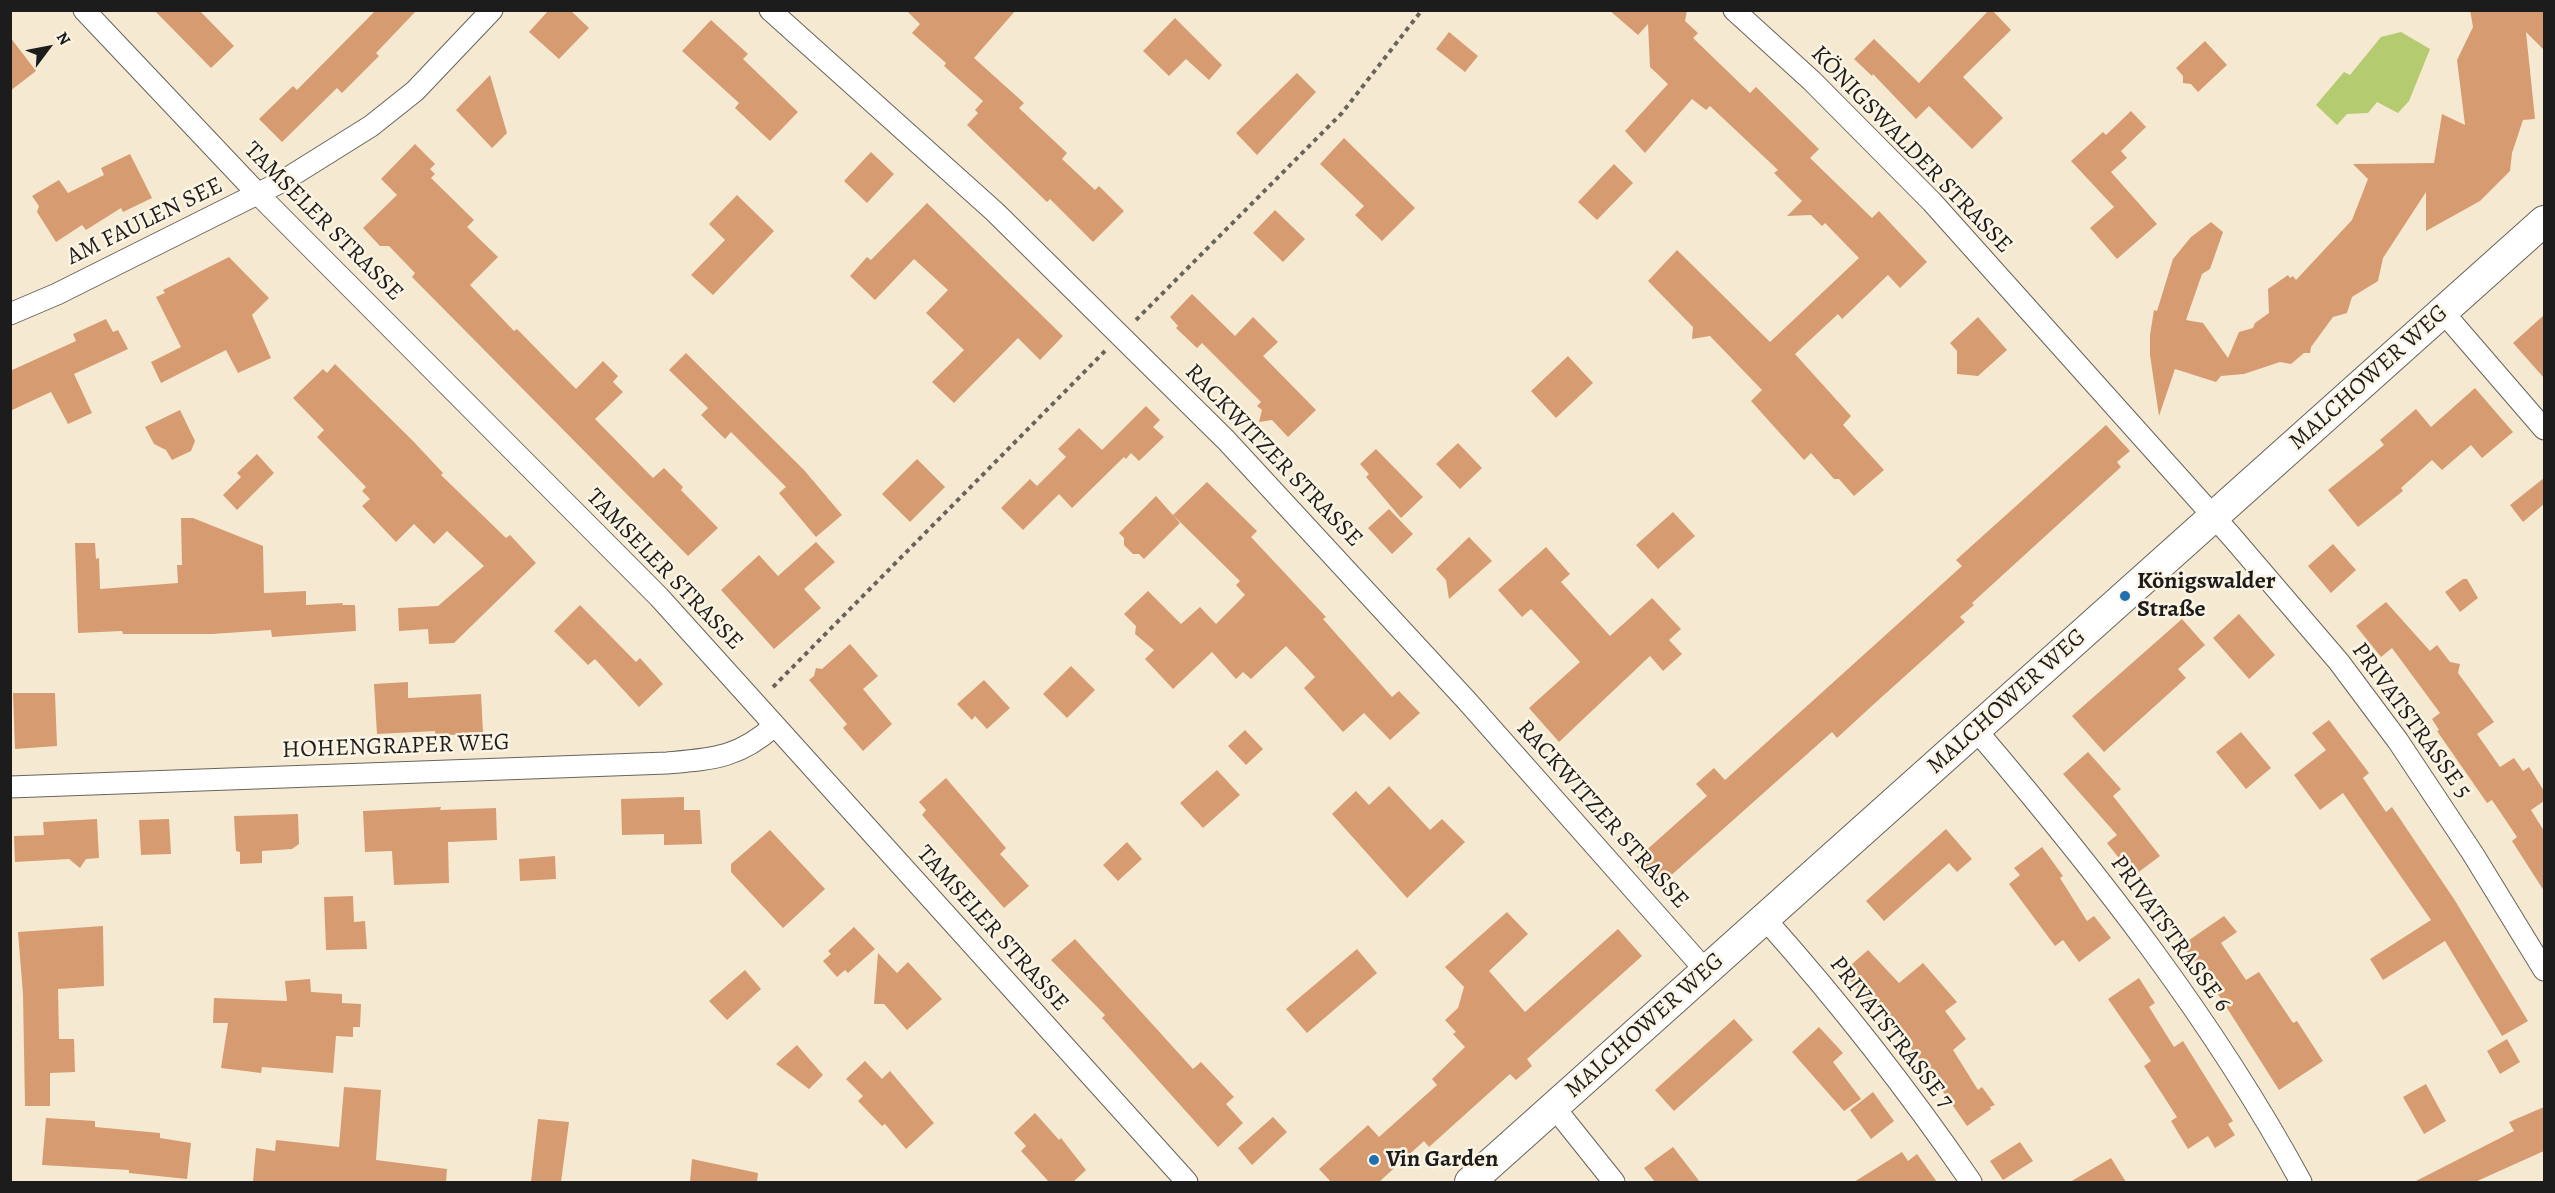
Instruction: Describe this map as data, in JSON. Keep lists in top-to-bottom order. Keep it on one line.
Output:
{"streets":{"street":["KÖNIGSWALDER STRASSE","AM FAULEN SEE","TAMSELER STRASSE","MALCHOWER WEG","RACKWITZER STRASSE","PRIVATSTRASSE 5","HOHENGRAPER WEG","PRIVATSTRASSE 6","PRIVATSTRASSE 7"]},"crossings":[["KÖNIGSWALDER STRASSE","MALCHOWER WEG"],["KÖNIGSWALDER STRASSE","PRIVATSTRASSE 5"],["AM FAULEN SEE","TAMSELER STRASSE"],["TAMSELER STRASSE","HOHENGRAPER WEG"],["MALCHOWER WEG","RACKWITZER STRASSE"],["MALCHOWER WEG","PRIVATSTRASSE 5"],["MALCHOWER WEG","PRIVATSTRASSE 6"],["MALCHOWER WEG","PRIVATSTRASSE 7"]],"places":["Königswalder Straße","Vin Garden"],"north":"top right"}
